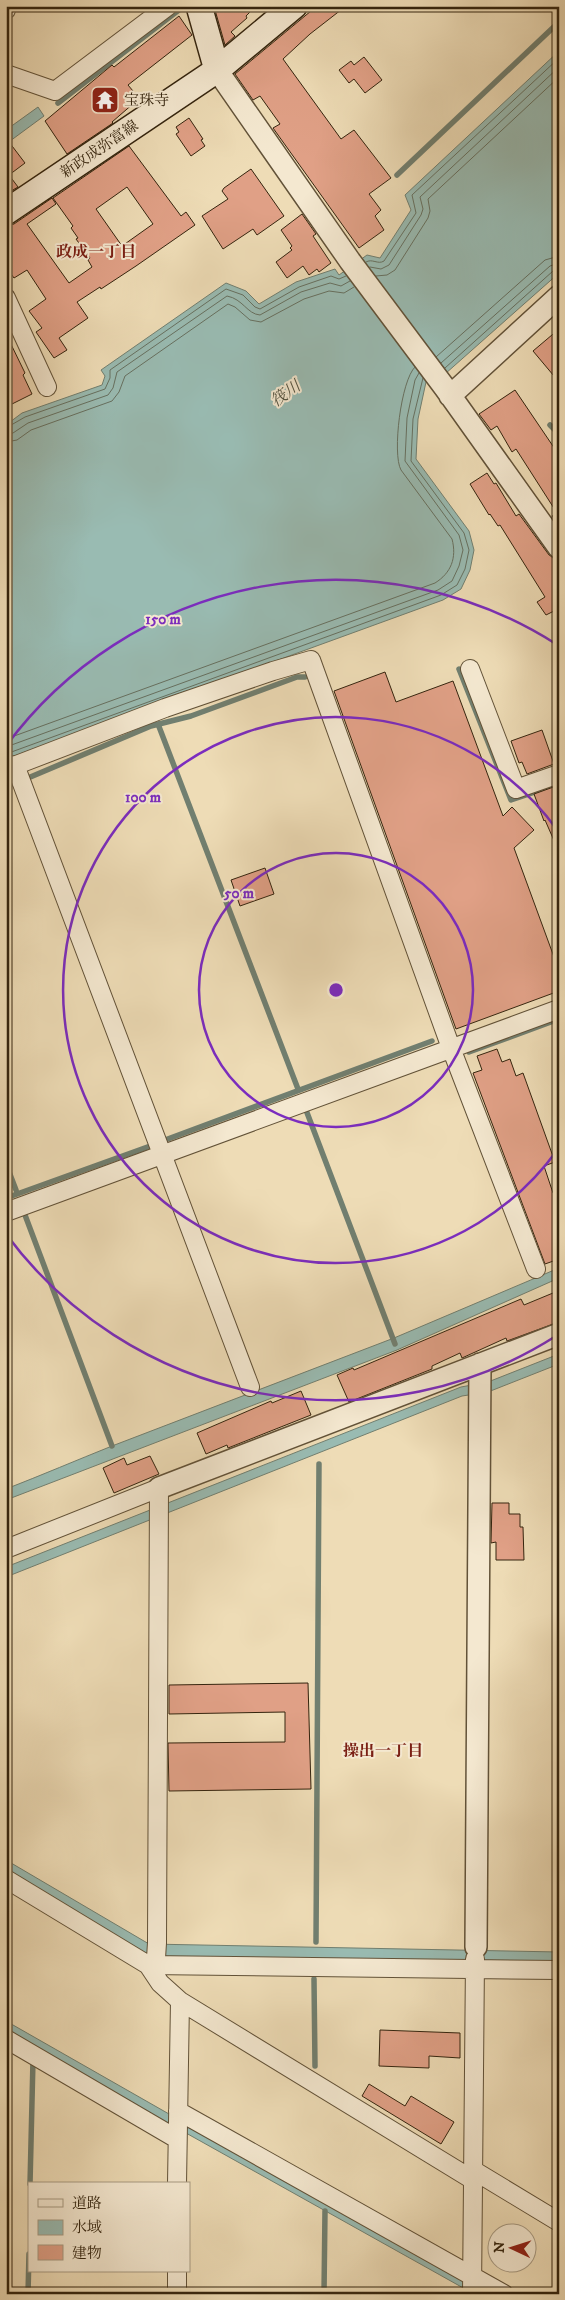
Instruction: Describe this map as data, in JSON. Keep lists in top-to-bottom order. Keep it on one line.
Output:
{"streets":{"main road":["新政成弥富線"]},"districts":["政成一丁目","操出一丁目"],"water":["筏川"],"places":{"temple":["宝珠寺"]},"legend":["道路","水域","建物"],"north":"left","rings":["150 m","100 m","50 m"]}
